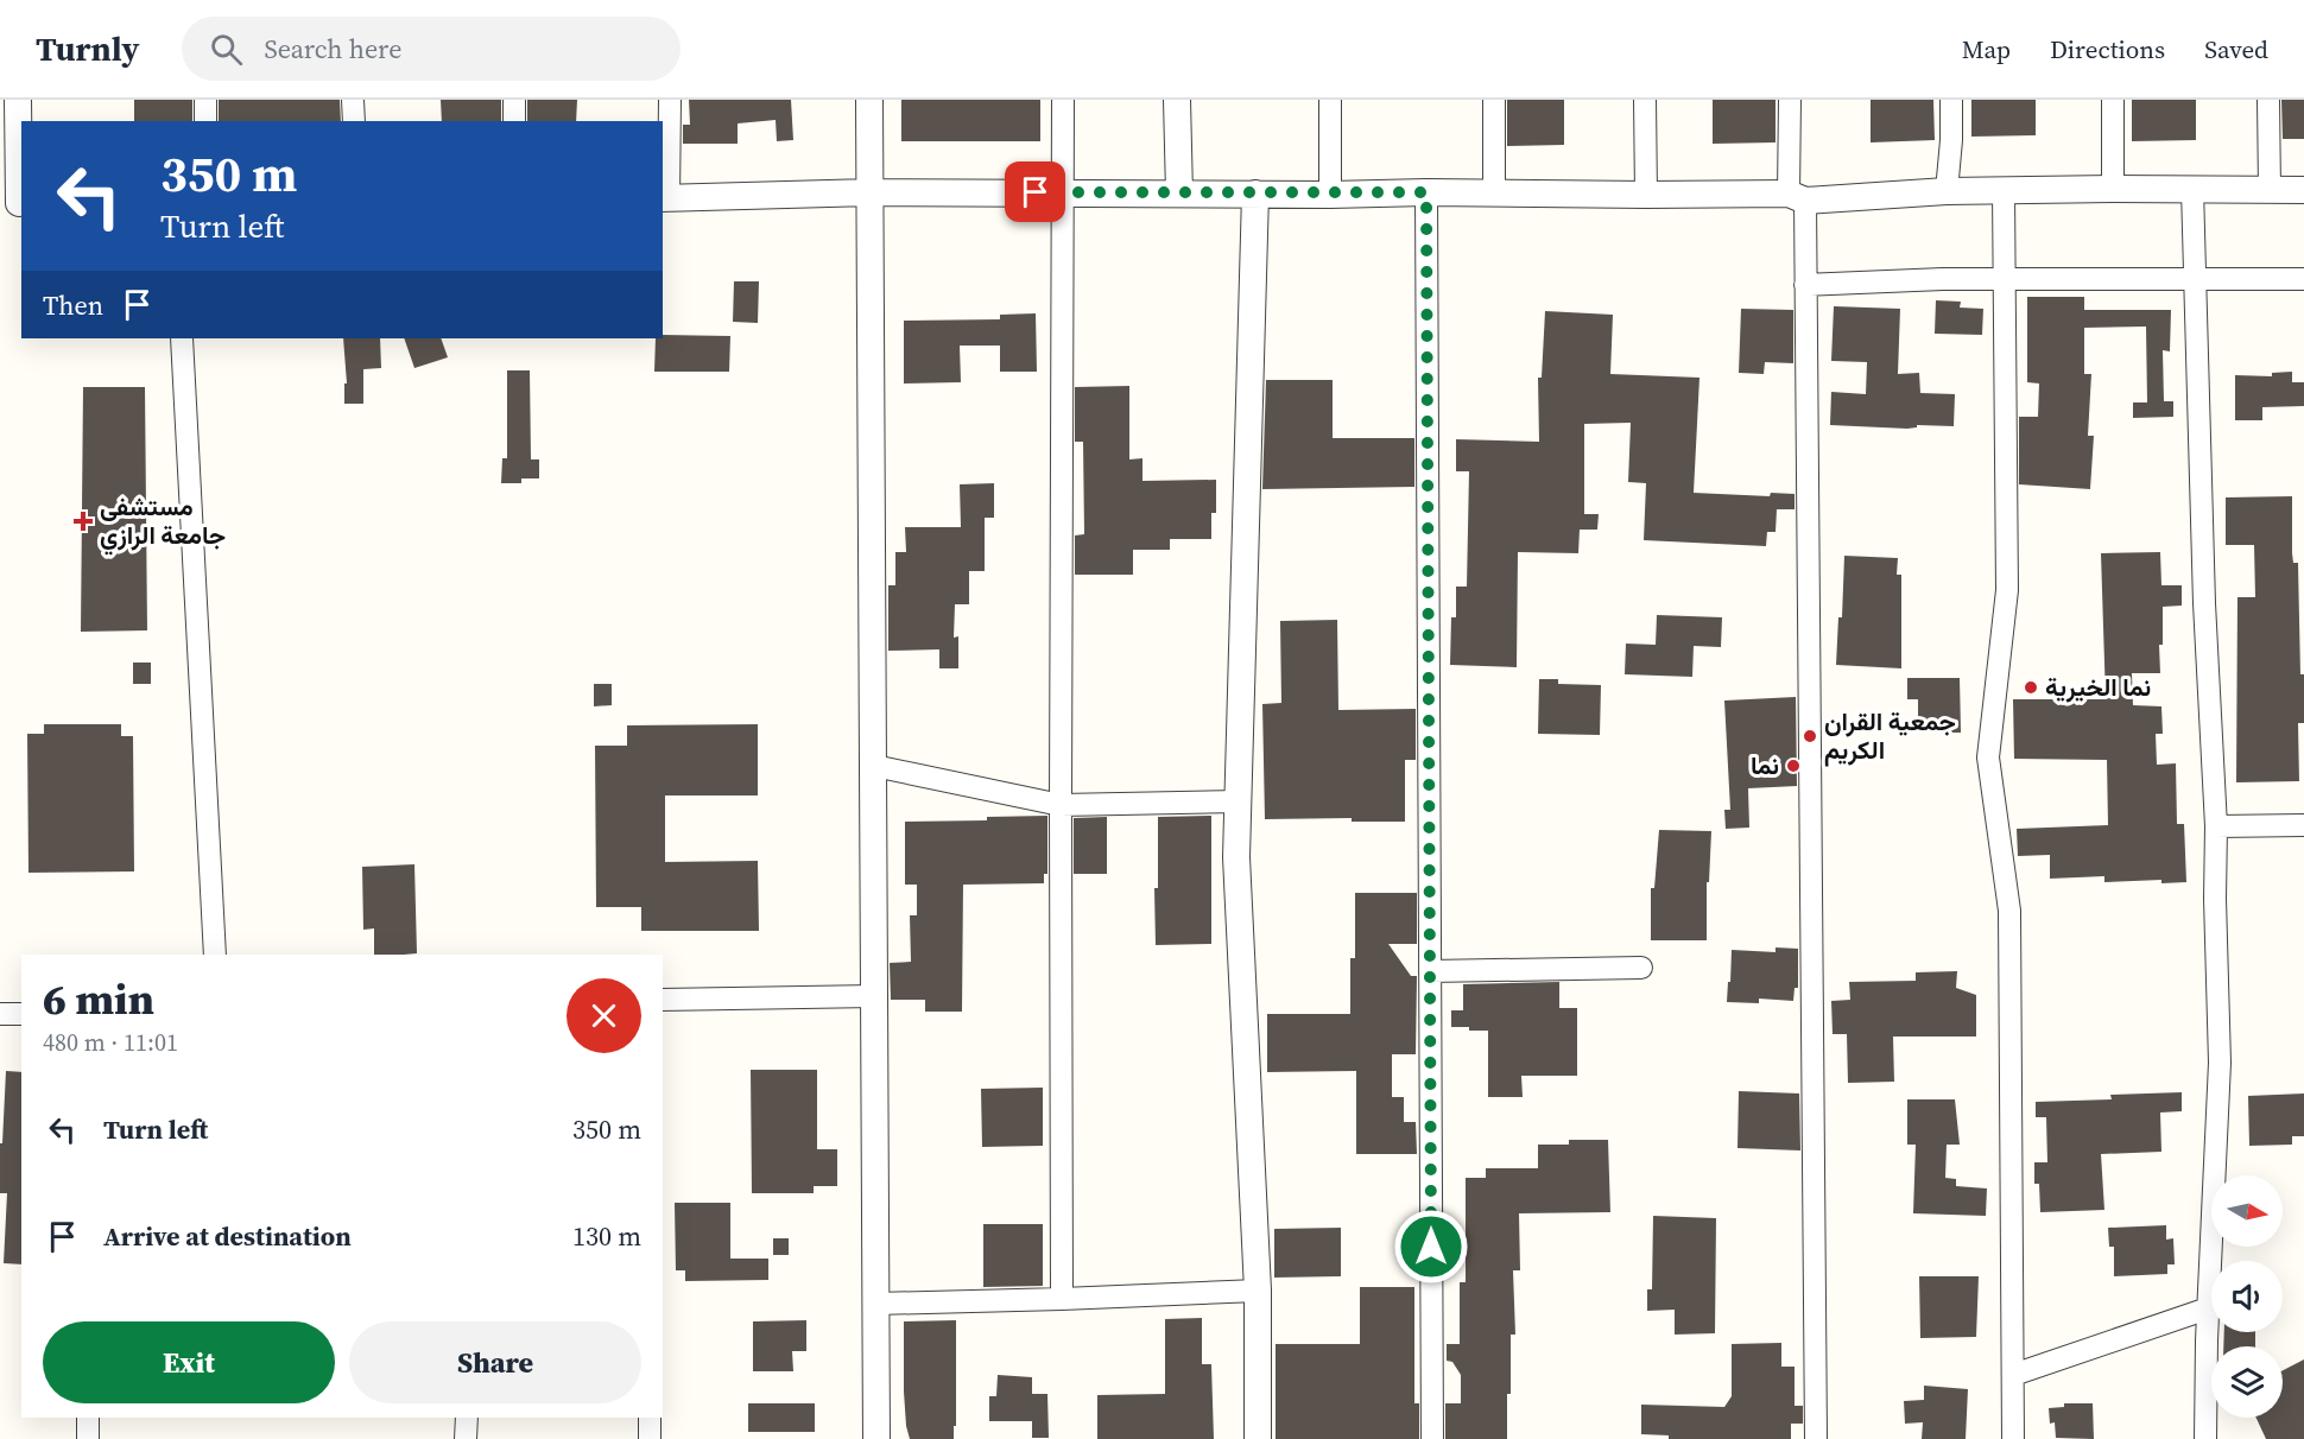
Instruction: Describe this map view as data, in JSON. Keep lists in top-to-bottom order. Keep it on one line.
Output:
{"places":{"health":["مستشفى جامعة الرازي"],"other":["نما الخيرية","جمعية القران الكريم","نما"]},"north":"right","page":{"header":"Turnly","search":"Search here","nav":["Map","Directions","Saved"],"turn":["350 m","Turn left"],"then":"Then","heading":["6 min","480 m · 11:01"],"list":[{"name":"Turn left","value":"350 m"},{"name":"Arrive at destination","value":"130 m"}],"buttons":["Exit","Share"]}}
